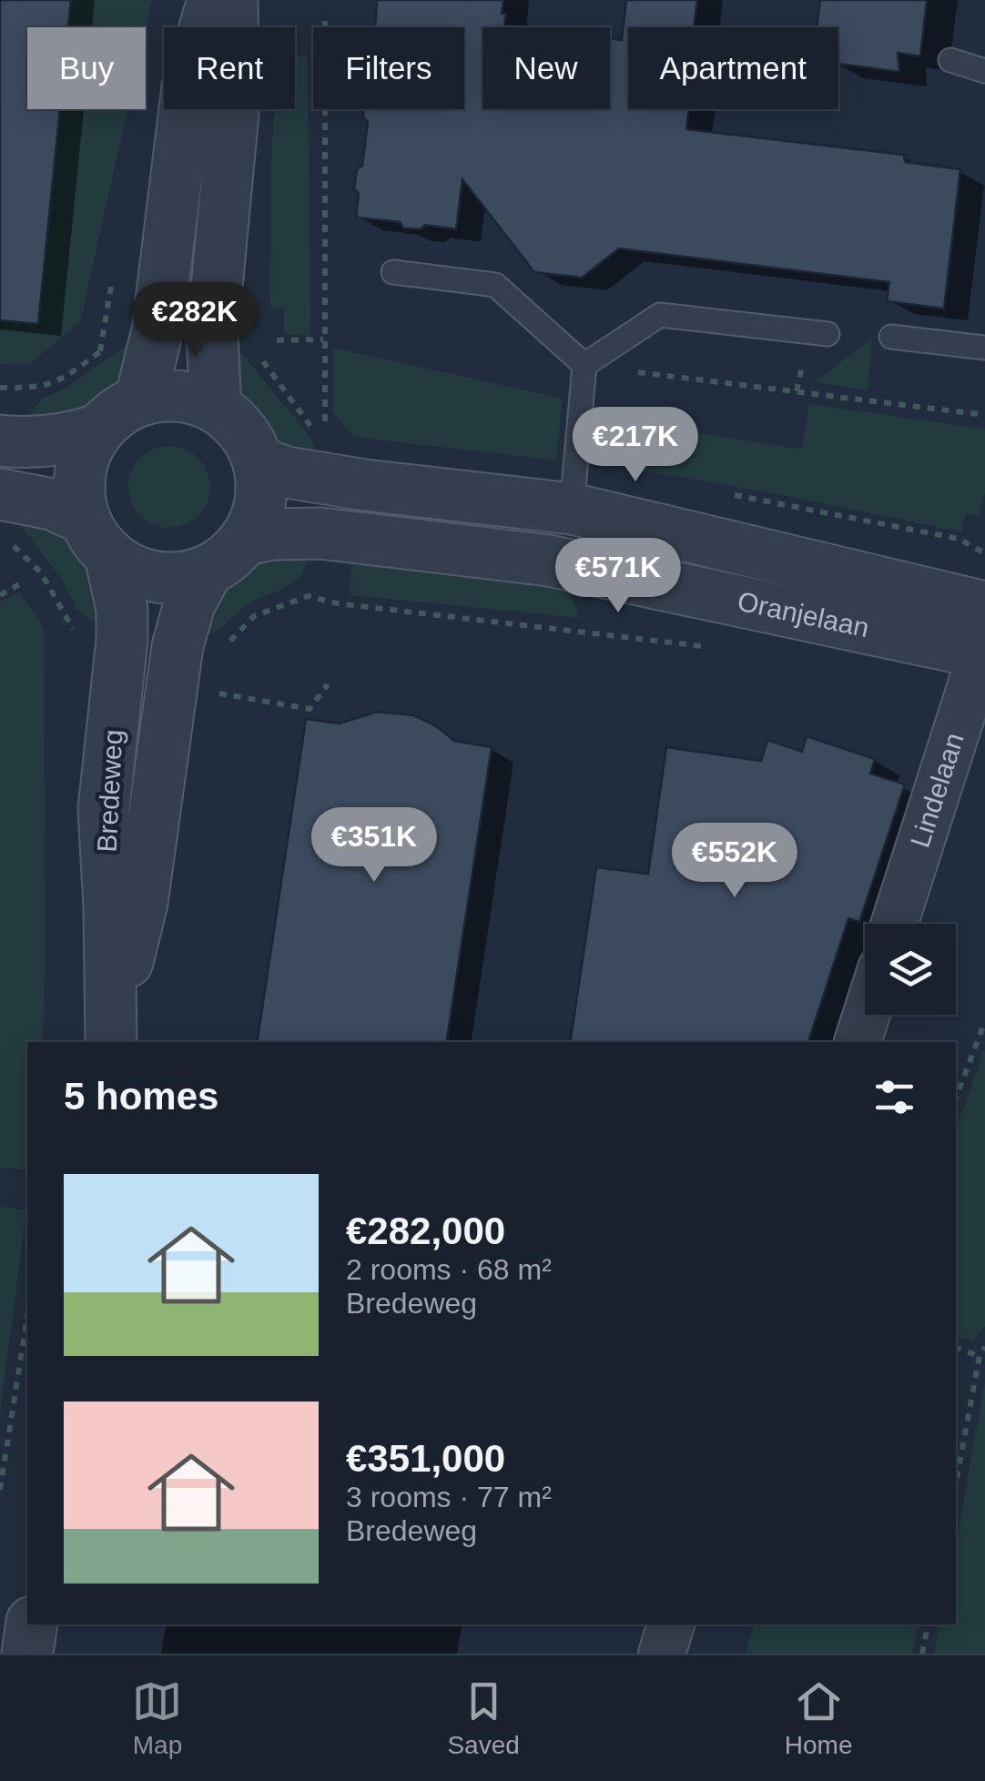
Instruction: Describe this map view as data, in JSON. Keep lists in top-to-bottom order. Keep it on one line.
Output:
{"streets":{"street":["Oranjelaan","Bredeweg","Lindelaan"]},"crossings":[["Oranjelaan","Bredeweg"],["Oranjelaan","Lindelaan"]],"page":{"chip":["Buy","Rent","Filters","New","Apartment"],"price":["€282K","€217K","€571K","€351K","€552K"],"heading":"5 homes","list":[{"name":"€282,000","note":"2 rooms · 68 m² · Bredeweg"},{"name":"€351,000","note":"3 rooms · 77 m² · Bredeweg"}],"tabs":["Map","Saved","Home"]}}
